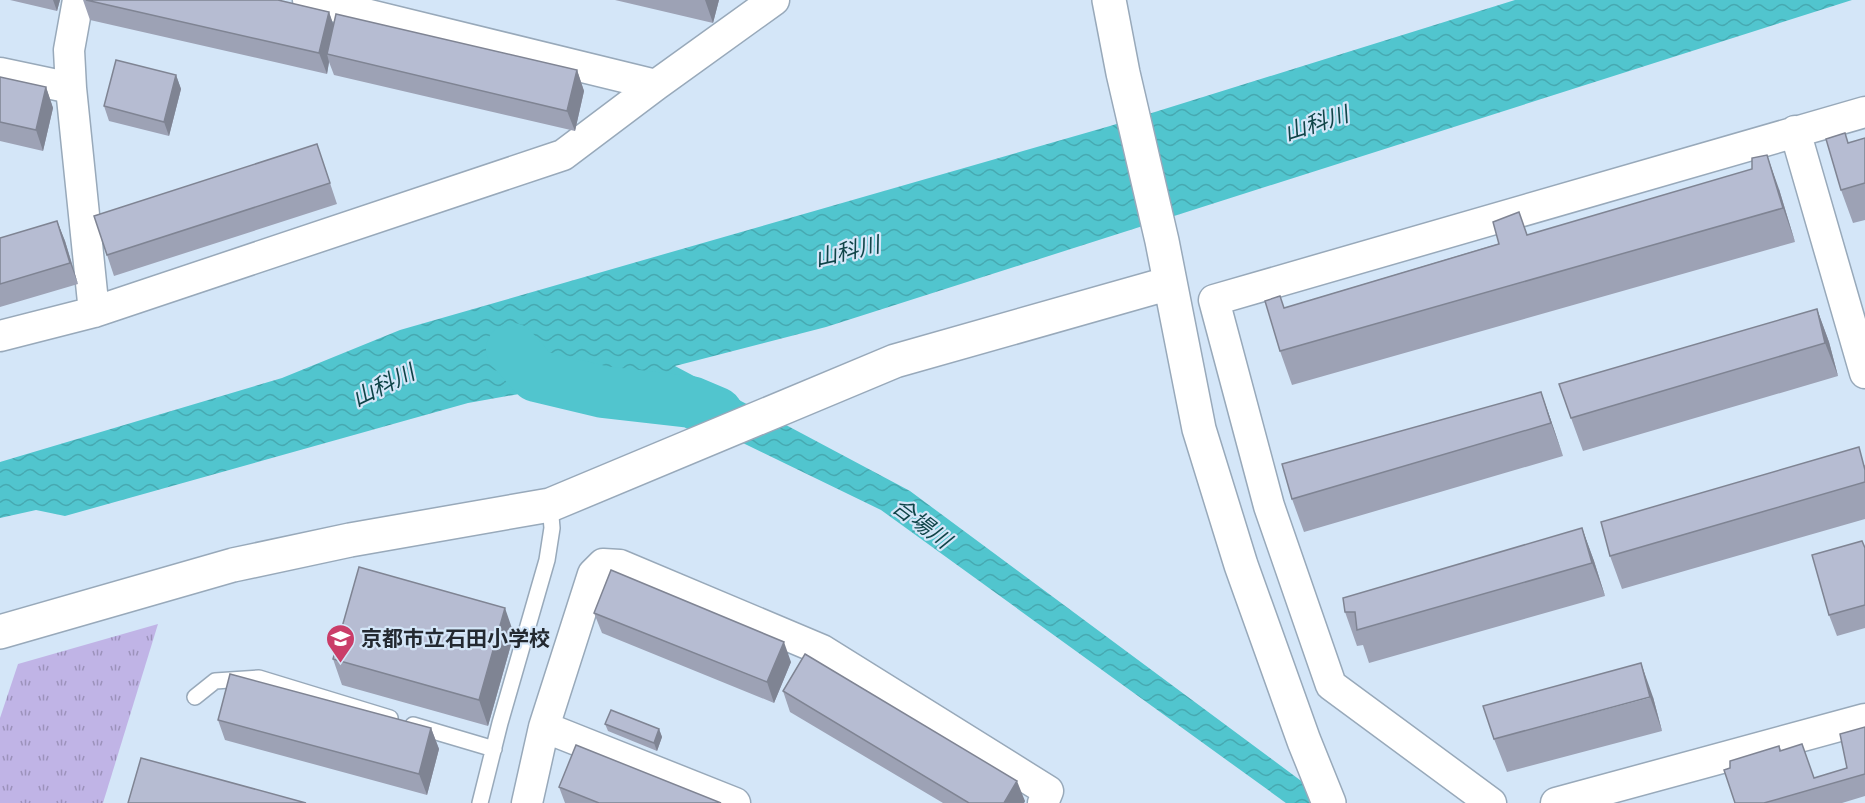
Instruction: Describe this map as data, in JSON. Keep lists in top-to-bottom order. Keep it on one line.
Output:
{"water":["山科川","合場川"],"places":{"school or university":["京都市立石田小学校"]}}
